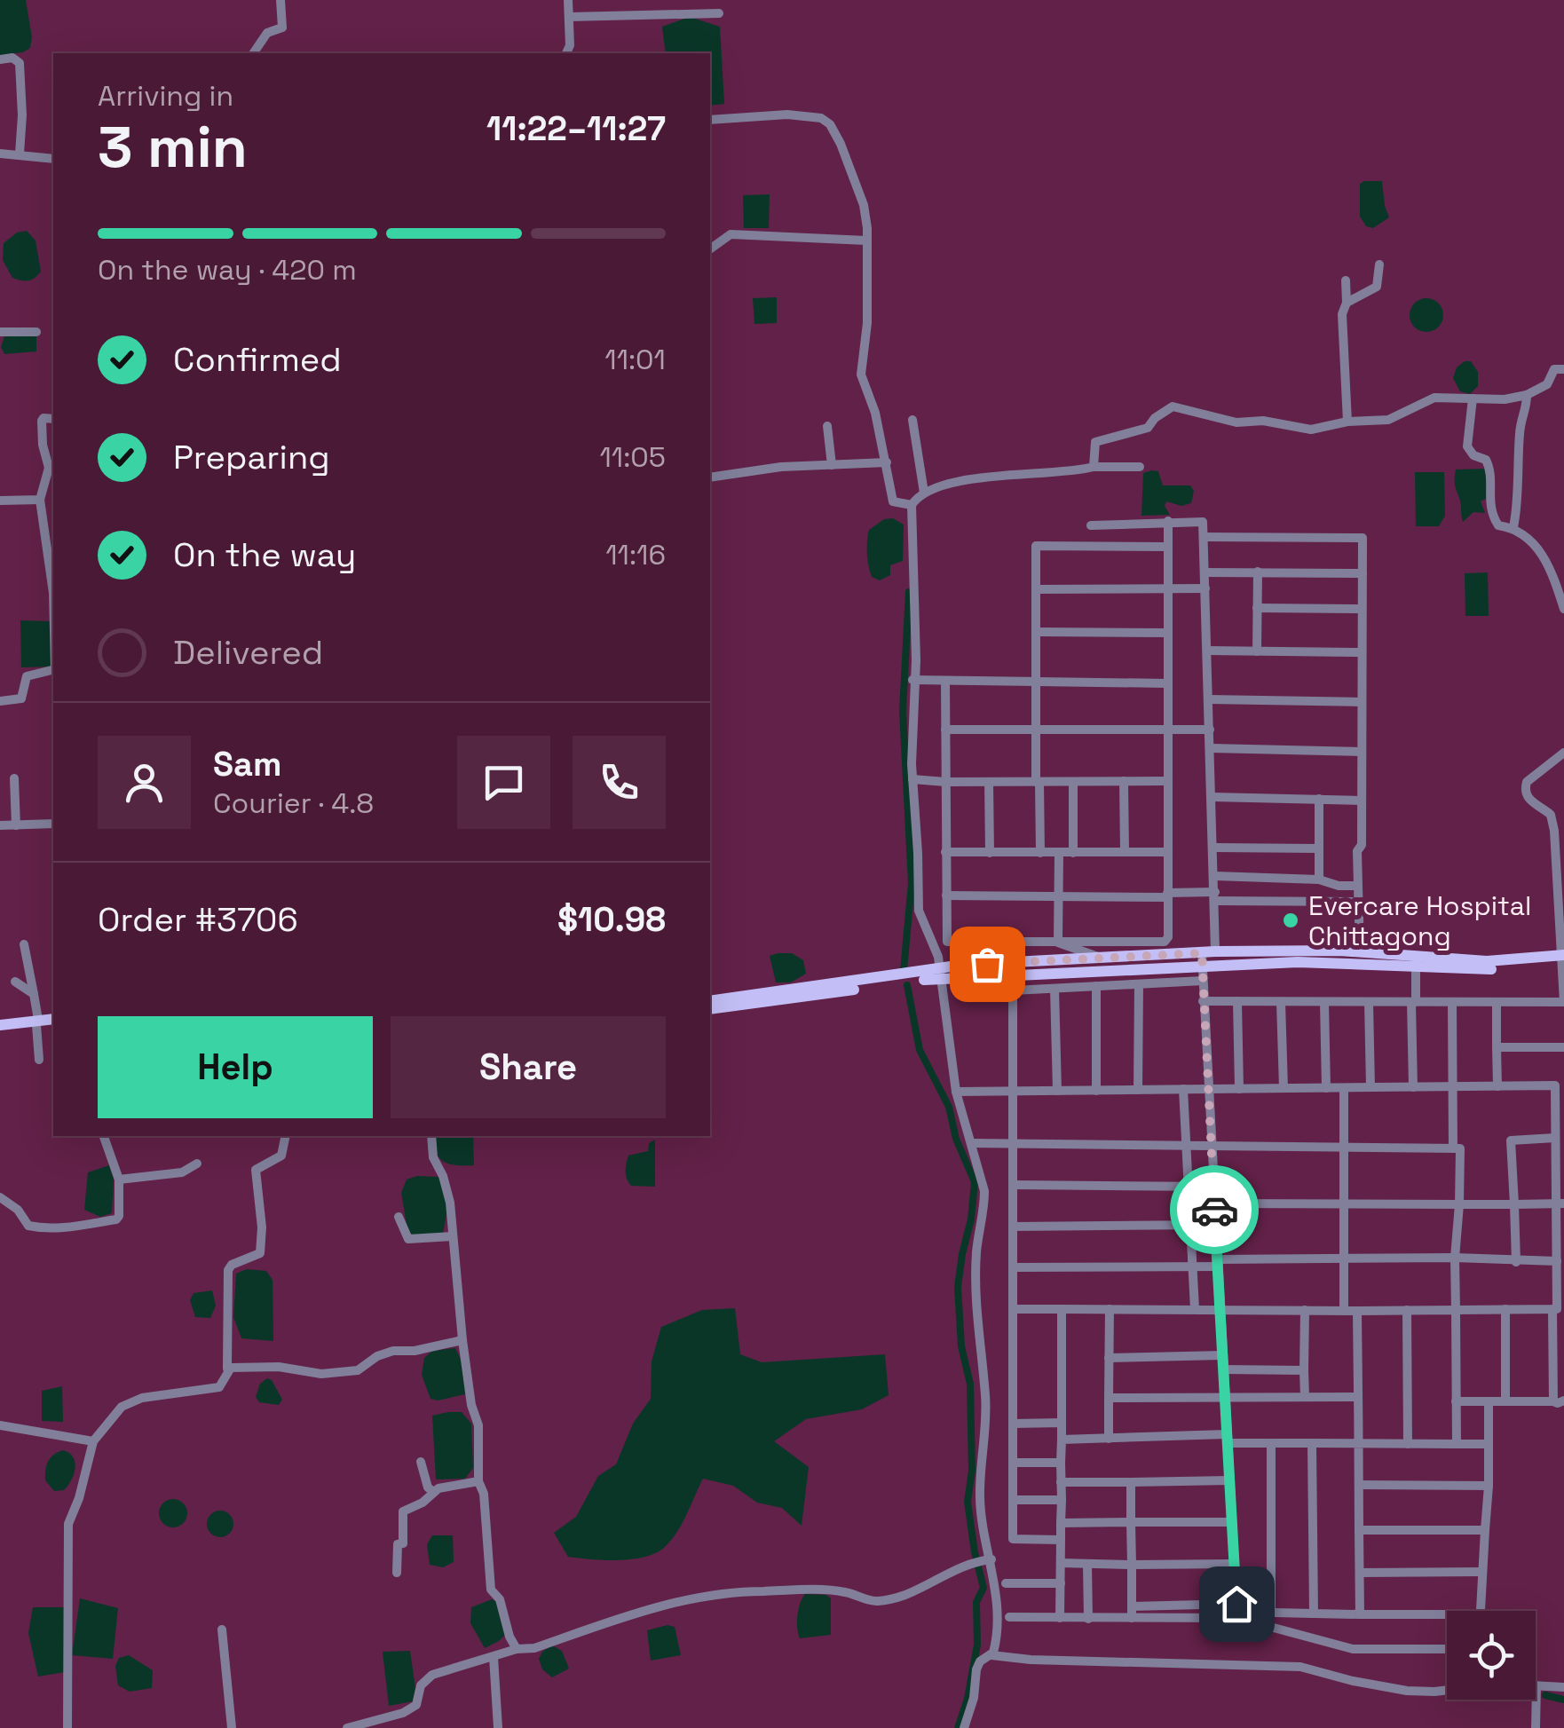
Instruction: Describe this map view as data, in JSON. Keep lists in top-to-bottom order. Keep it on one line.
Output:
{"places":["Evercare Hospital Chittagong"],"page":{"heading":["3 min","Arriving in","11:22–11:27"],"panel":["Sam","Courier · 4.8","Order #3706","$10.98"],"bar":"On the way · 420 m","list":[["Confirmed","11:01"],["Preparing","11:05"],["On the way","11:16"],"Delivered"],"buttons":["Help","Share"]}}
